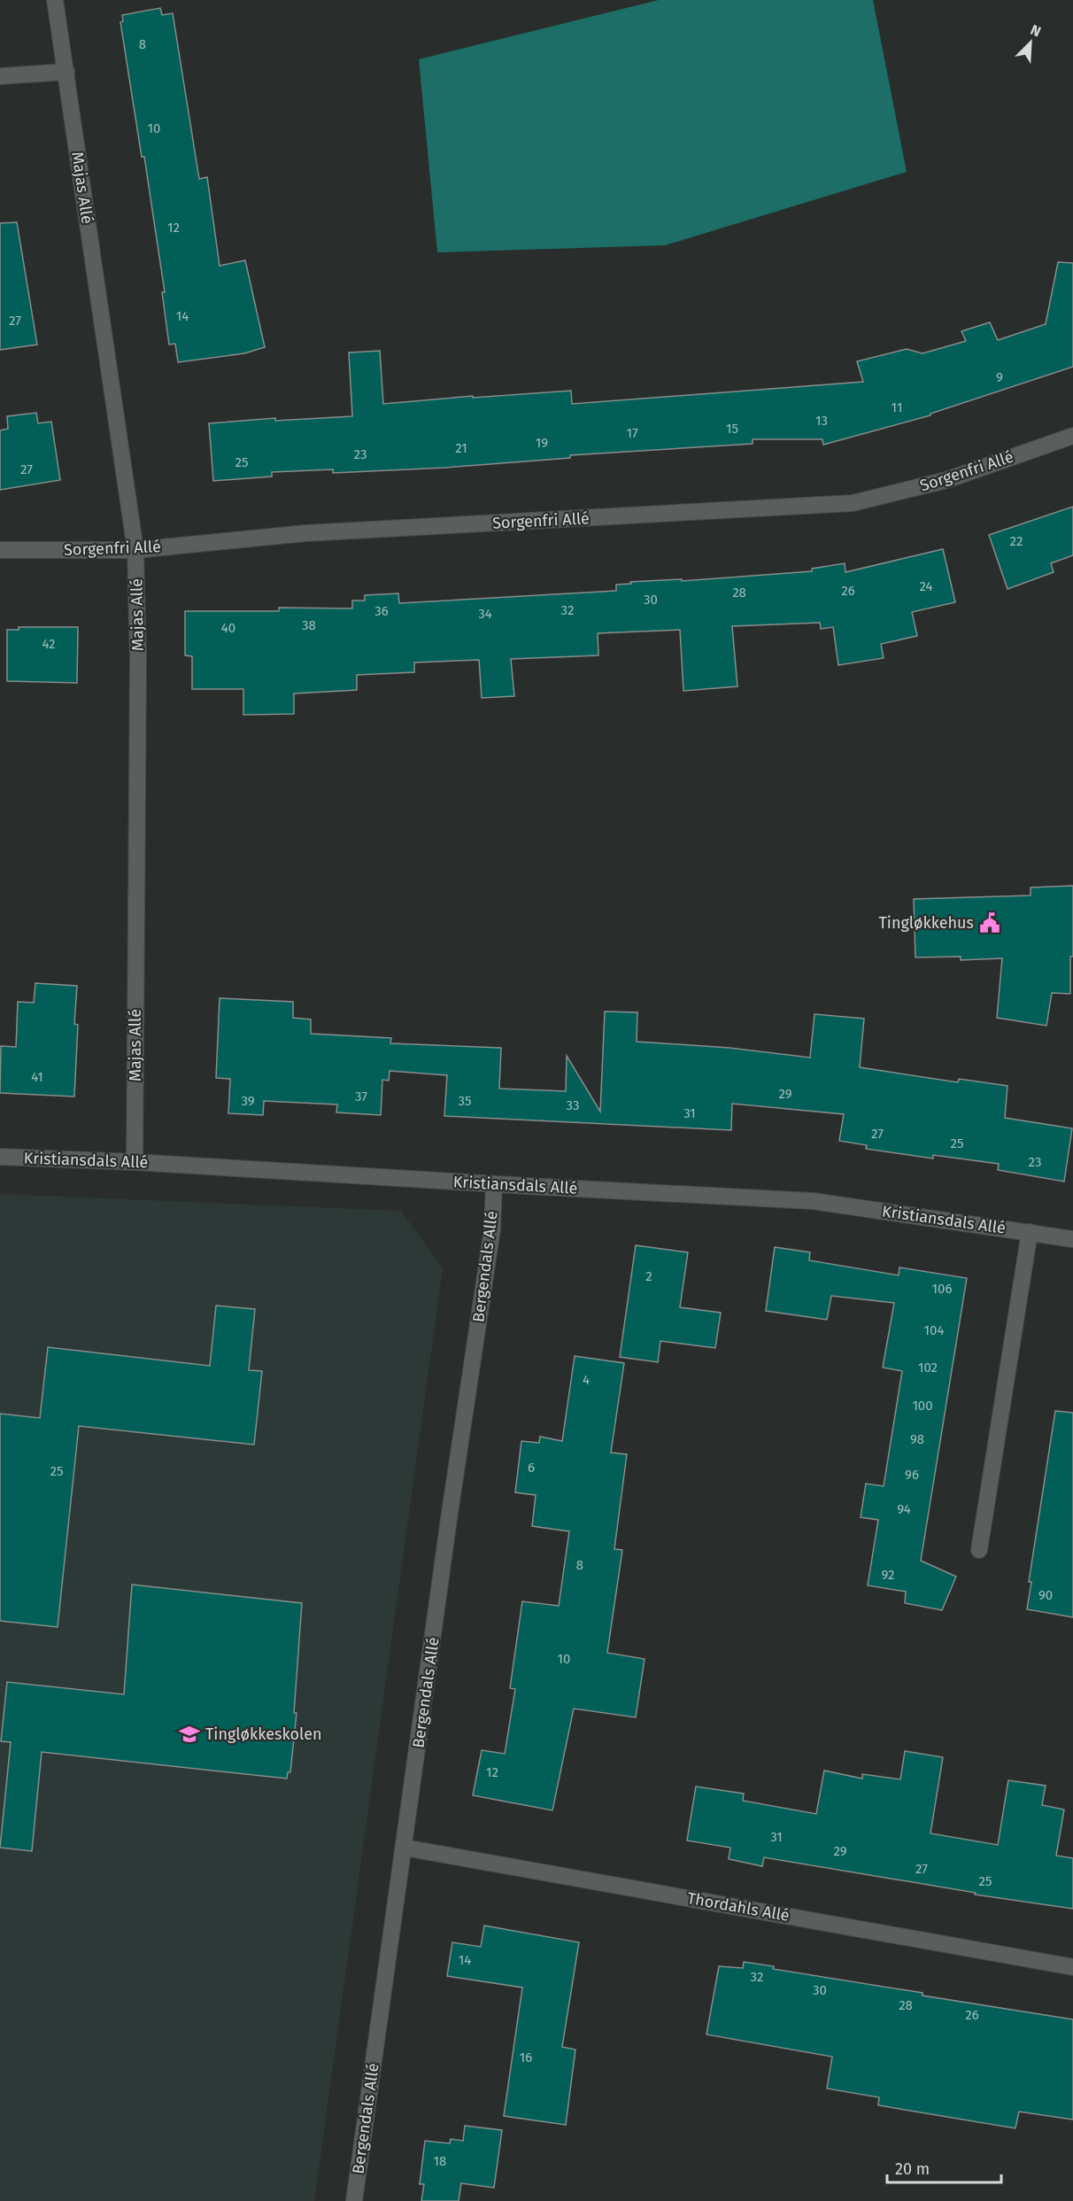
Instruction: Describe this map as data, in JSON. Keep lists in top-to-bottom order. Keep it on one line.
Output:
{"streets":{"street":["Majas Allé","Sorgenfri Allé","Kristiansdals Allé","Bergendals Allé","Thordahls Allé"]},"crossings":[["Majas Allé","Sorgenfri Allé"],["Majas Allé","Kristiansdals Allé"],["Kristiansdals Allé","Bergendals Allé"],["Bergendals Allé","Thordahls Allé"]],"places":{"public building":["Tingløkkehus"],"school or university":["Tingløkkeskolen"]},"house_numbers":["8","10","12","14","27","9","11","13","15","17","19","21","23","25","27","22","24","26","28","30","32","36","34","38","40","42","41","29","37","39","35","33","31","27","25","23","2","106","104","102","4","100","98","6","25","96","94","8","92","90","10","12","31","29","27","25","14","32","30","28","26","16","18"],"scale_bar":"20 m","north":"top right"}
